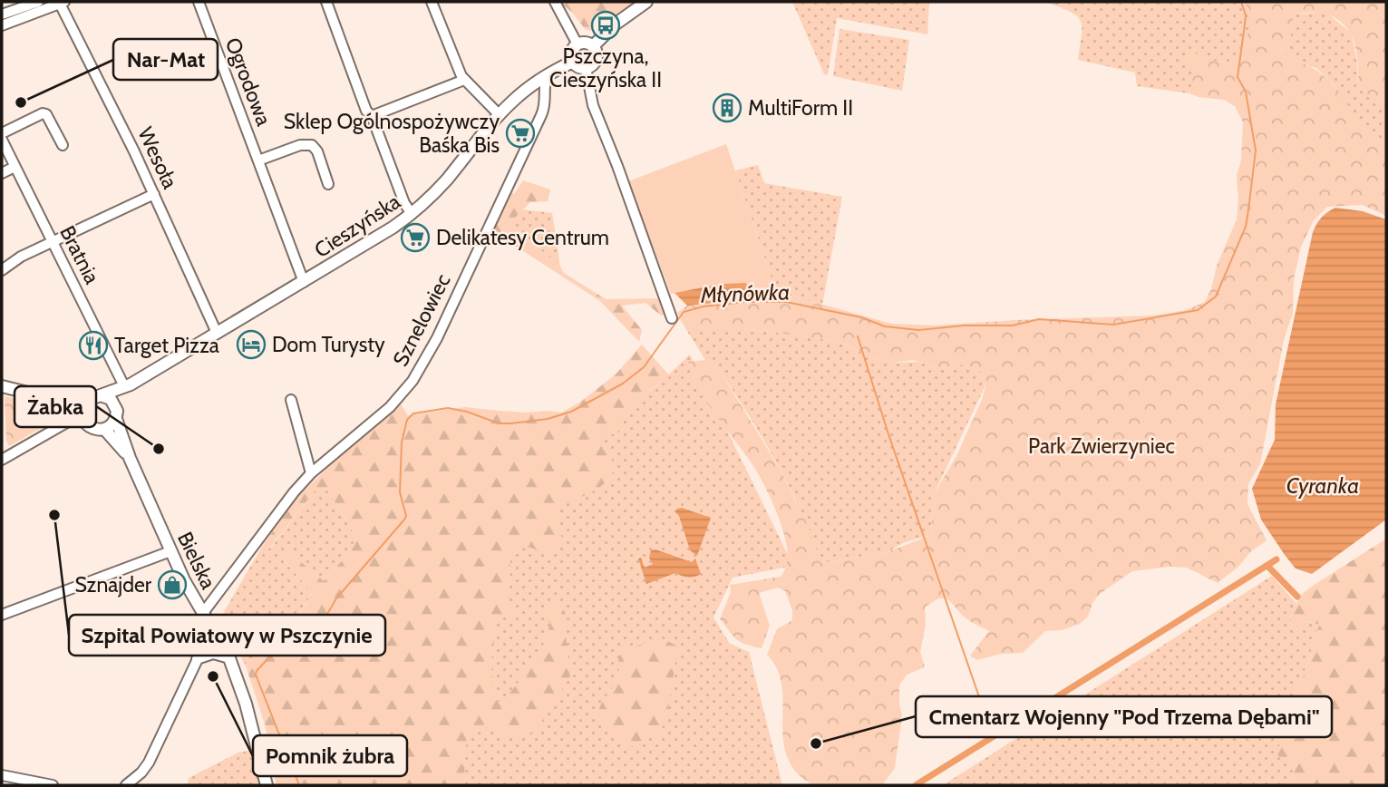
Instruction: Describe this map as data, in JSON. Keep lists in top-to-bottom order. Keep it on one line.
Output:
{"streets":{"main road":["Cieszyńska","Bielska"],"street":["Ogrodowa","Wesoła","Bratnia","Sznelowiec"]},"crossings":[["Ogrodowa","Cieszyńska"],["Wesoła","Cieszyńska"],["Cieszyńska","Bratnia"],["Cieszyńska","Sznelowiec"],["Cieszyńska","Bielska"],["Sznelowiec","Bielska"]],"water":["Młynówka","Cyranka"],"parks":["Park Zwierzyniec"],"places":{"bus stop":["Pszczyna, Cieszyńska II"],"other":["Nar-Mat","Żabka","Szpital Powiatowy w Pszczynie","Pomnik żubra","Cmentarz Wojenny \"Pod Trzema Dębami\""],"building":["MultiForm II"],"supermarket":["Sklep Ogólnospożywczy Baśka Bis","Delikatesy Centrum"],"hotel":["Dom Turysty"],"restaurant":["Target Pizza"],"shop":["Sznajder"]}}
